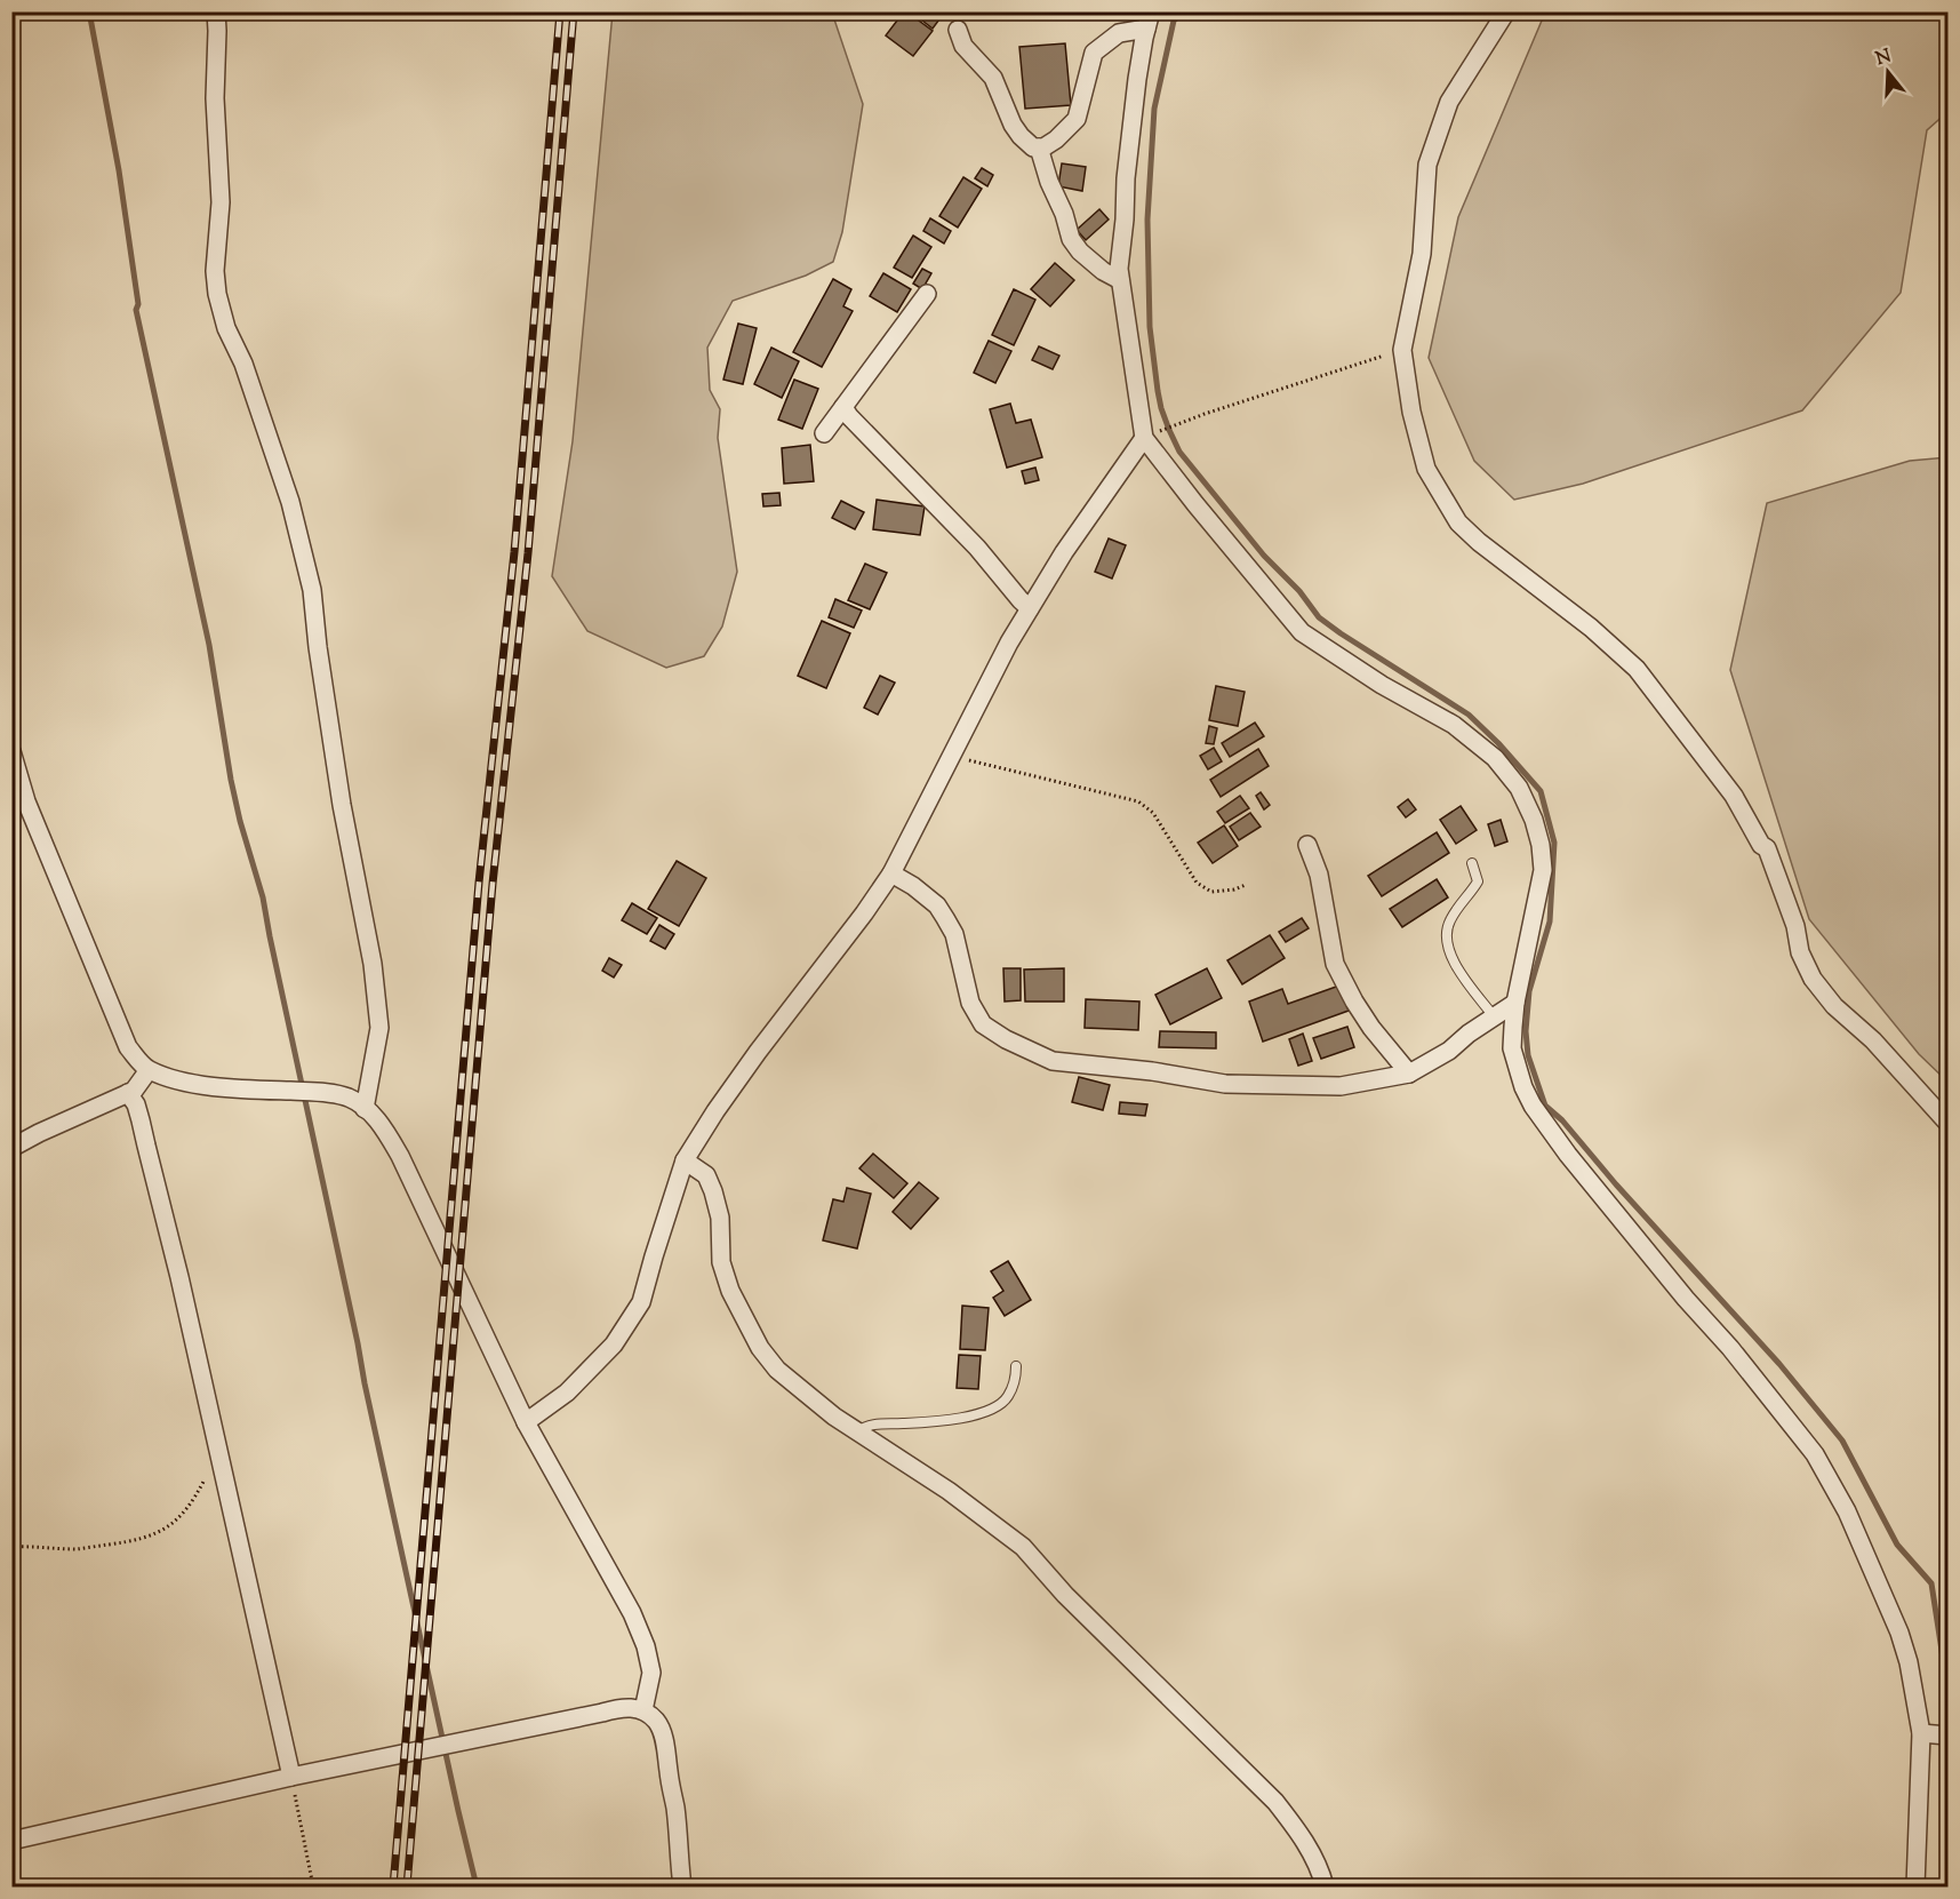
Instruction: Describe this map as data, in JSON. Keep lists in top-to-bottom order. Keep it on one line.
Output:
{"north":"top"}
